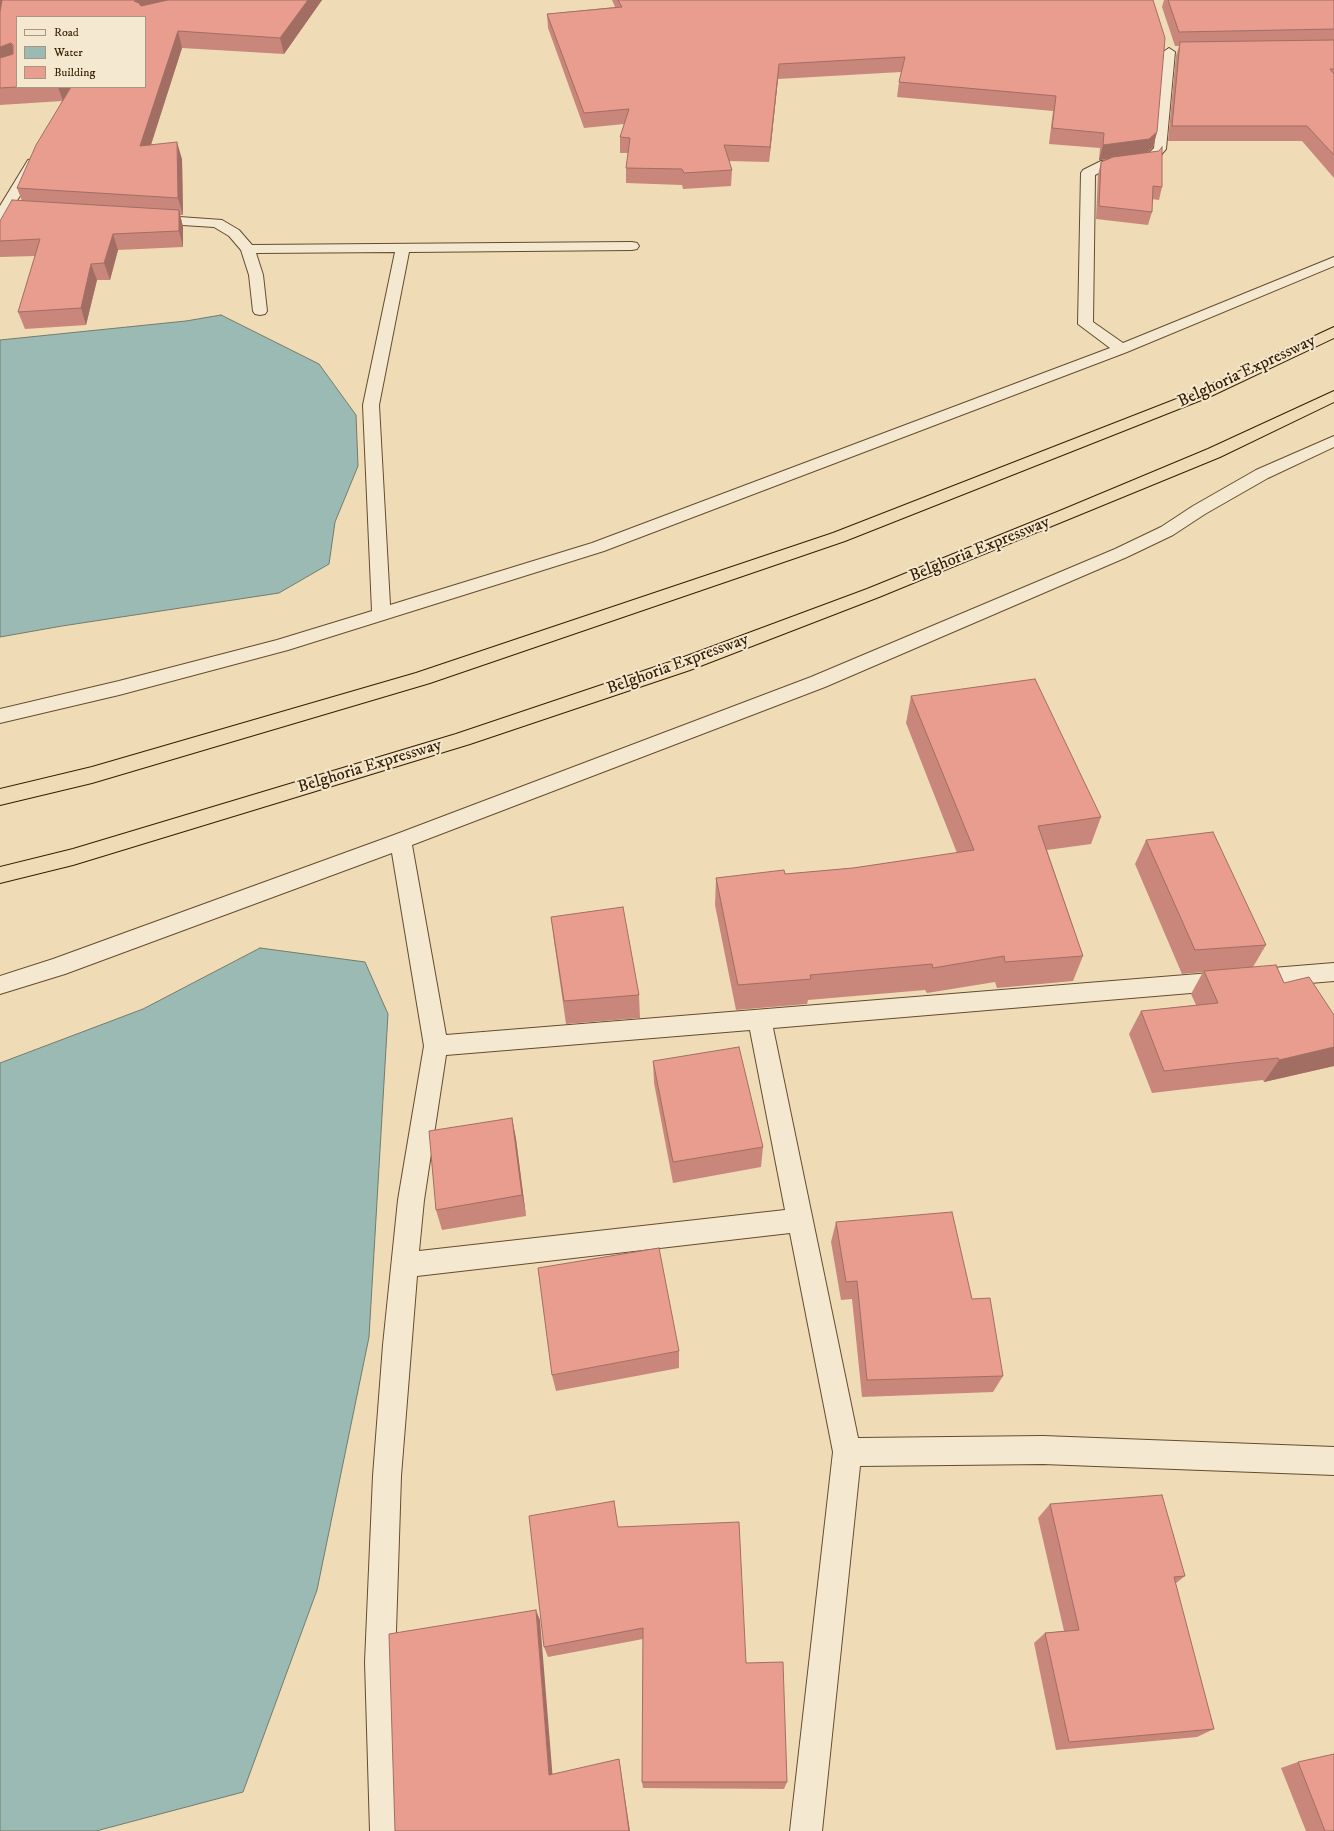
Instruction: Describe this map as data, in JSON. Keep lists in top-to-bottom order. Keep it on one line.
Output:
{"streets":{"highway":["Belghoria Expressway"]},"legend":["Road","Water","Building"]}
